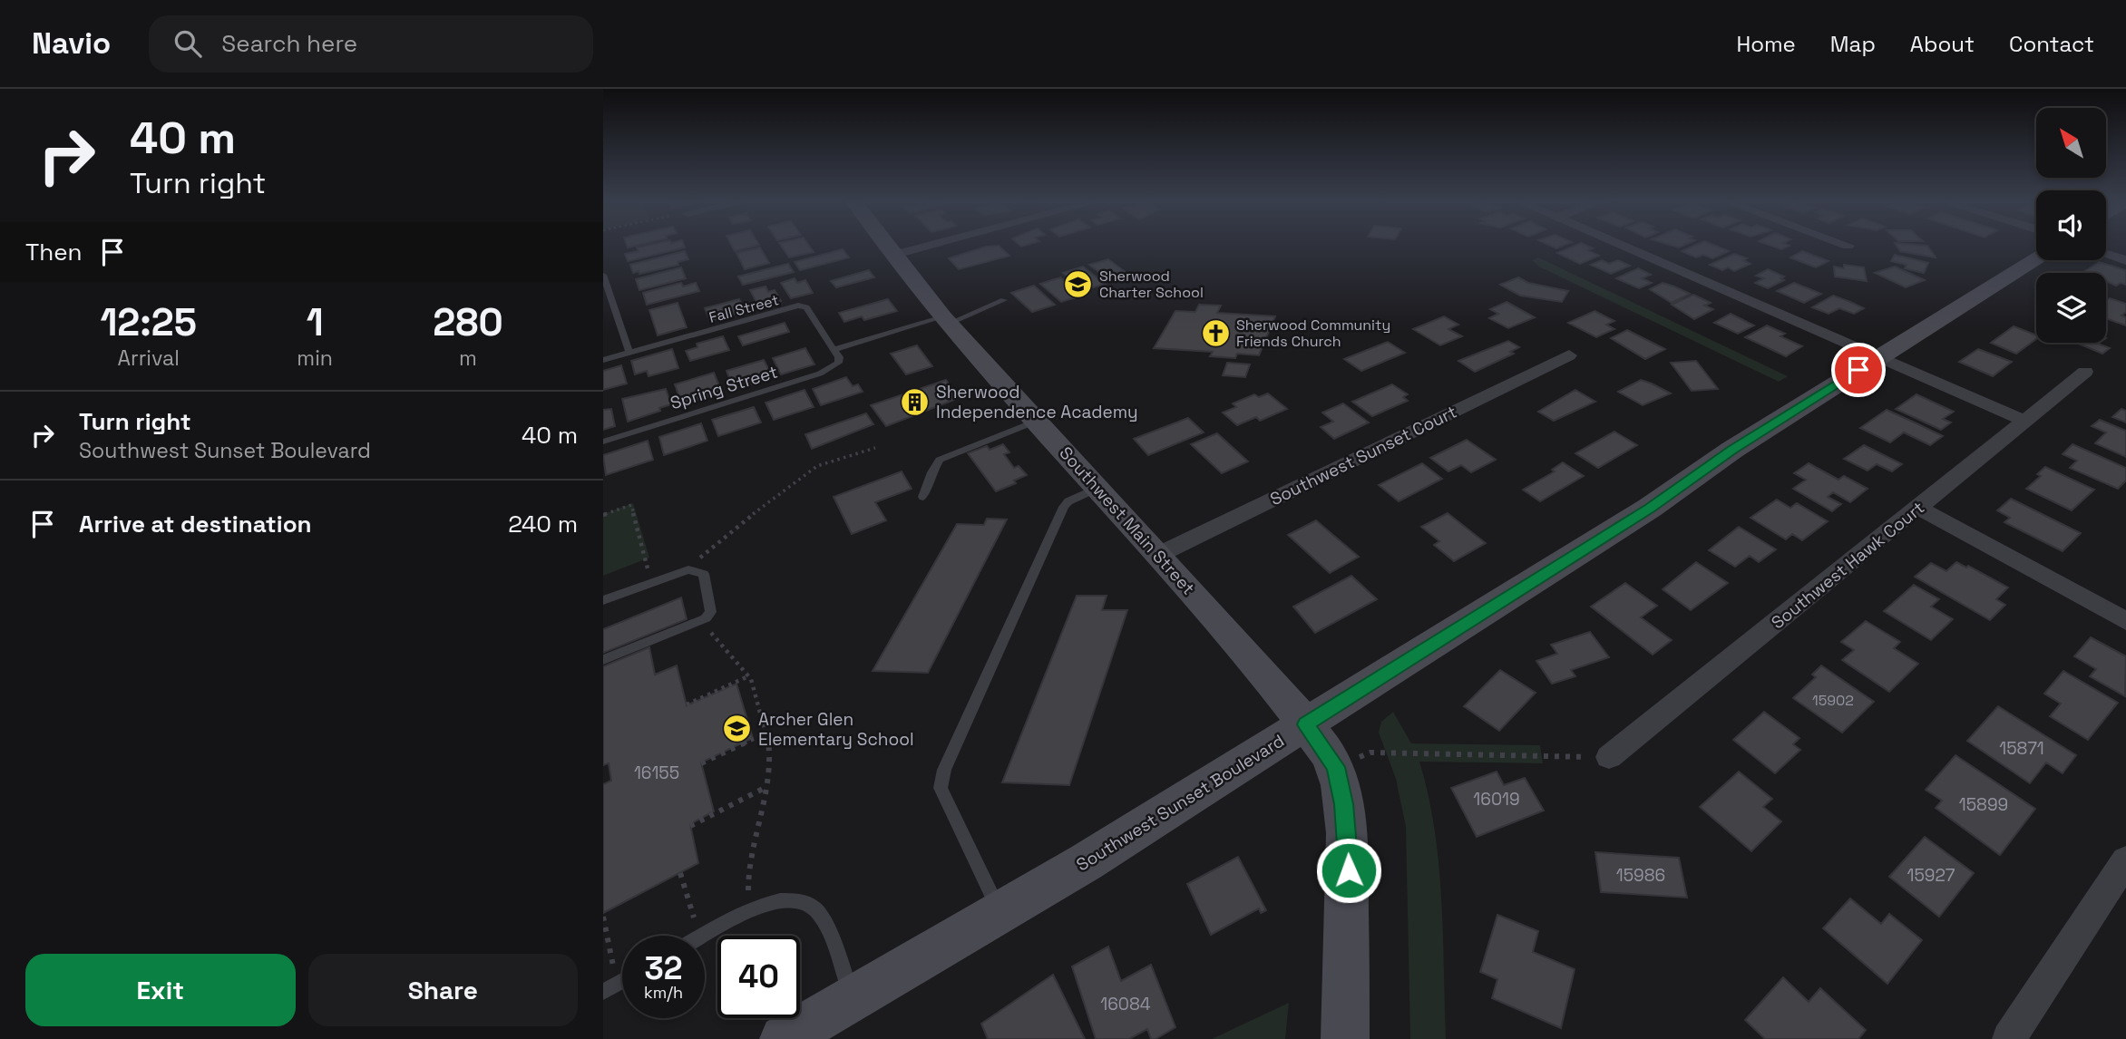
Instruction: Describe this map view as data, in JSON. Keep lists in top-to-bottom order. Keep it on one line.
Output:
{"streets":{"main road":["Southwest Main Street","Southwest Sunset Boulevard"],"street":["Southwest Sunset Court","Southwest Hawk Court"],"lane":["Fall Street","Spring Street"]},"crossings":[["Fall Street","Spring Street"],["Southwest Sunset Court","Southwest Main Street"],["Southwest Main Street","Southwest Sunset Boulevard"]],"places":{"school or university":["Sherwood Charter School","Archer Glen Elementary School"],"church":["Sherwood Community Friends Church"],"building":["Sherwood Independence Academy"]},"house_numbers":["15902","15871","16155","16019","15899","15986","15927","16084"],"north":"top left","page":{"header":"Navio","search":"Search here","nav":["Home","Map","About","Contact"],"turn":["40 m","Turn right"],"then":"Then","eta":["12:25","Arrival","1","min","280","m"],"list":[{"name":"Turn right","note":"Southwest Sunset Boulevard","value":"40 m"},{"name":"Arrive at destination","value":"240 m"}],"speed":"32 km/h","limit":"40","buttons":["Exit","Share"]}}
